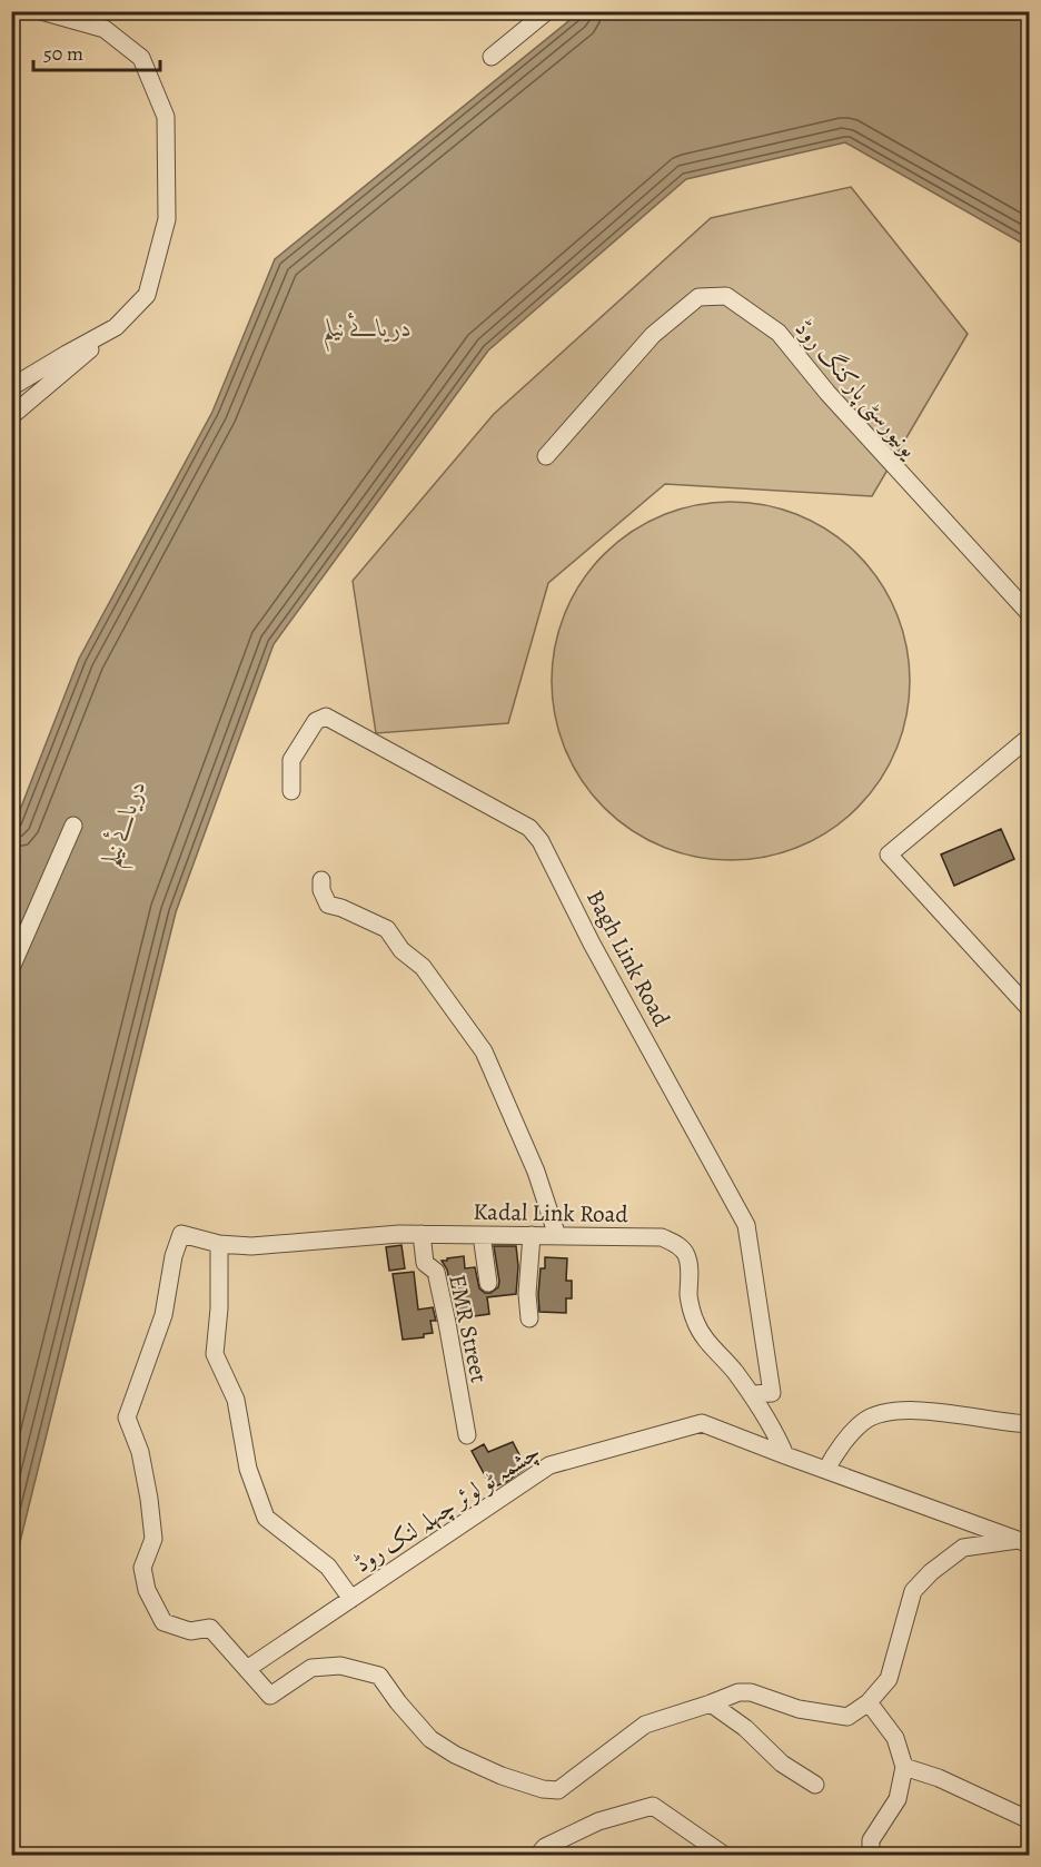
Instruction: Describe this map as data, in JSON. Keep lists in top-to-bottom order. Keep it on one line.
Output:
{"streets":{"street":["یونیورسٹی پارکنگ روڈ","Bagh Link Road","Kadal Link Road","EMR Street","چشمہ ٹو لوئر چہلہ لنک روڈ"]},"crossings":[["Bagh Link Road","Kadal Link Road"],["Kadal Link Road","EMR Street"],["Kadal Link Road","چشمہ ٹو لوئر چہلہ لنک روڈ"]],"water":["دریائے نیلم"],"scale_bar":"50 m"}
